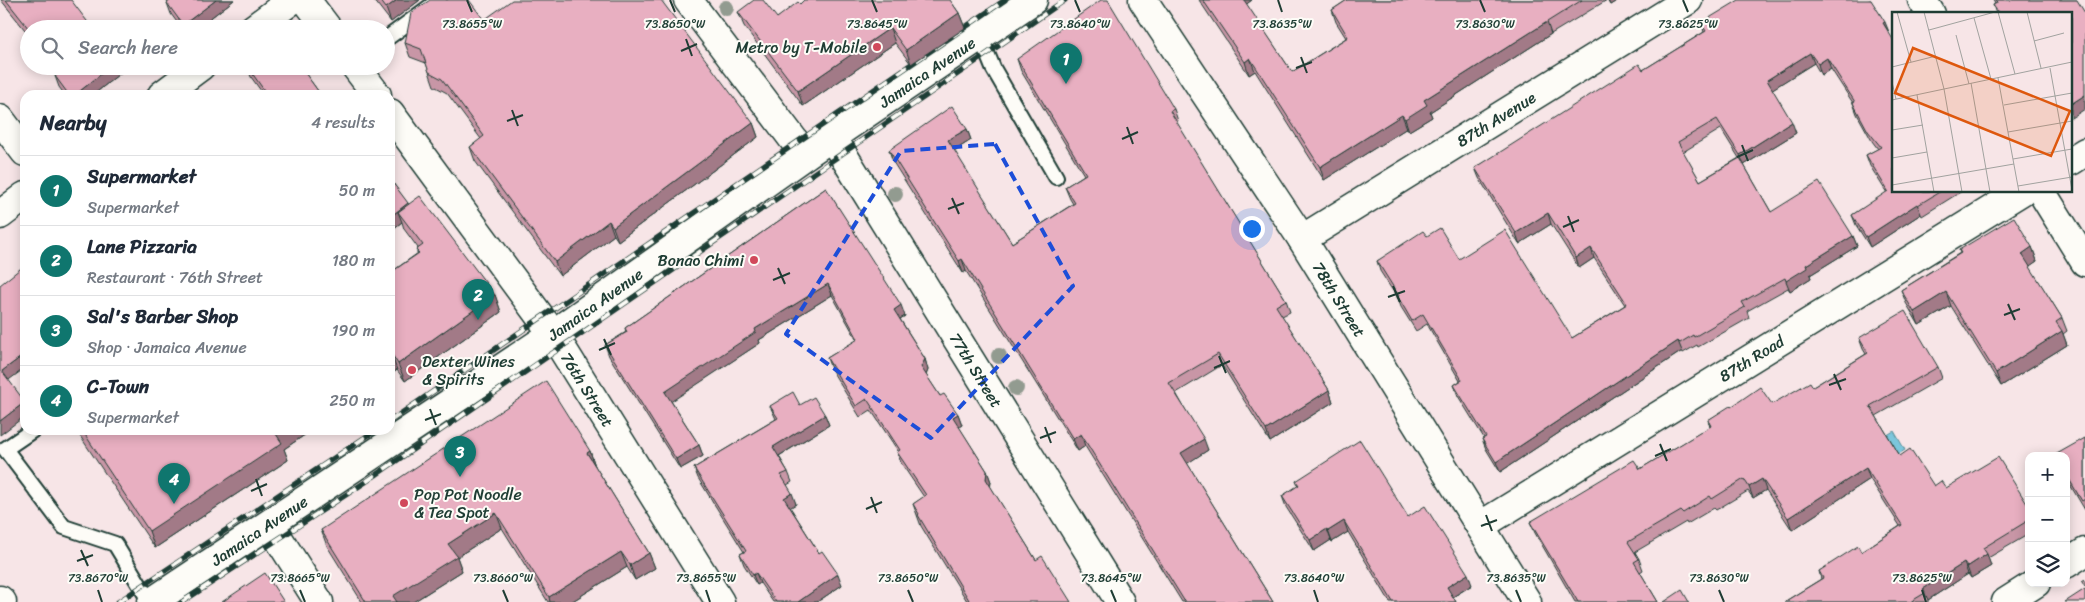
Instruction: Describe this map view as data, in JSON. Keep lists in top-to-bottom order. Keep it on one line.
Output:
{"streets":{"street":["Jamaica Avenue","87th Avenue","78th Street","87th Road","77th Street","76th Street"]},"crossings":[["Jamaica Avenue","77th Street"],["Jamaica Avenue","76th Street"],["87th Avenue","78th Street"],["78th Street","87th Road"]],"places":["Metro by T-Mobile","Bonao Chimi","Dexter Wines & Spirits","Pop Pot Noodle & Tea Spot"],"page":{"search":"Search here","pins":["1","2","3","4"],"heading":["Nearby","4 results"],"list":[{"mark":"1","name":"Supermarket","note":"Supermarket","value":"50 m"},{"mark":"2","name":"Lane Pizzaria","note":"Restaurant · 76th Street","value":"180 m"},{"mark":"3","name":"Sal's Barber Shop","note":"Shop · Jamaica Avenue","value":"190 m"},{"mark":"4","name":"C-Town","note":"Supermarket","value":"250 m"}],"map_buttons":["+","−"]},"coordinates":["73.8655°W","73.8635°W","73.8630°W","73.8650°W","73.8645°W","73.8640°W","73.8625°W","73.8670°W","73.8665°W","73.8660°W"]}
